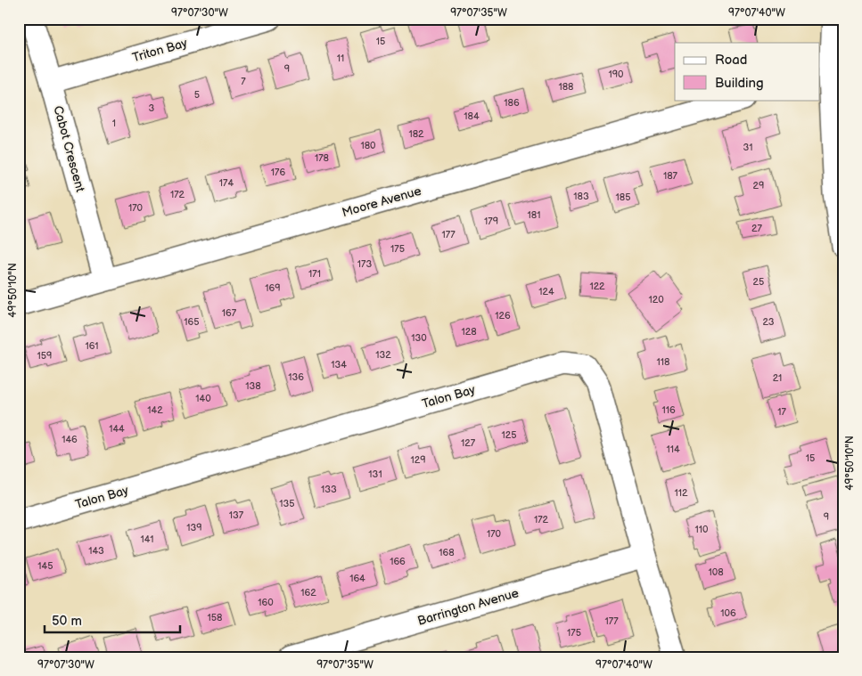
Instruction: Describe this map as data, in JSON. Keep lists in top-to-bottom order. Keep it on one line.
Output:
{"streets":{"street":["Triton Bay","Cabot Crescent","Moore Avenue","Talon Bay","Barrington Avenue"]},"crossings":[["Triton Bay","Cabot Crescent"],["Cabot Crescent","Moore Avenue"],["Talon Bay","Barrington Avenue"]],"house_numbers":["15","11","9","190","7","188","5","186","3","184","1","182","180","31","178","176","187","174","29","172","183","185","170","181","179","27","177","175","173","171","25","122","169","124","120","167","126","165","23","128","130","161","132","159","118","134","136","21","138","140","142","116","17","144","125","146","127","114","15","129","131","133","112","135","137","9","172","139","110","170","141","143","168","166","145","108","164","162","160","106","158","177","175"],"legend":["Road","Building"],"scale_bar":"50 m","coordinates":["97°07'30\"W","97°07'35\"W","97°07'40\"W","49°50'10\"N"]}
